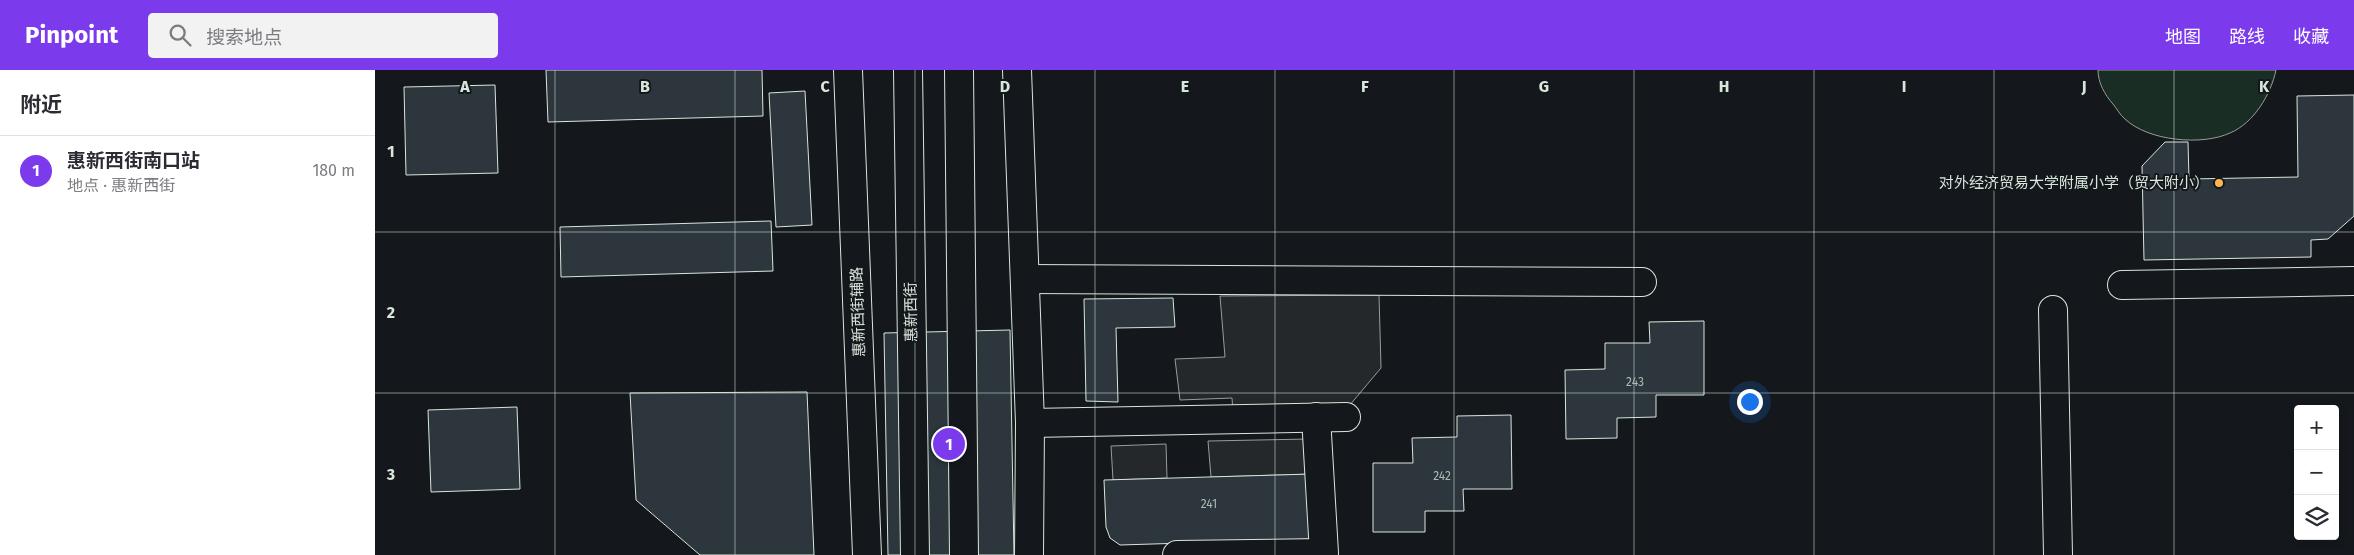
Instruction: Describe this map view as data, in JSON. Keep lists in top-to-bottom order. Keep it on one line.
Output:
{"streets":{"street":["惠新西街辅路","惠新西街"]},"places":["对外经济贸易大学附属小学（贸大附小）"],"house_numbers":["243","242","241"],"page":{"header":"Pinpoint","search":"搜索地点","nav":["地图","路线","收藏"],"heading":"附近","list":[{"mark":"1","name":"惠新西街南口站","note":"地点 · 惠新西街","value":"180 m"}],"map_buttons":["+","−"],"pins":"1"},"grid":{"columns":["A","B","C","D","E","F","G","H","I","J","K"],"rows":["1","2","3"]}}
